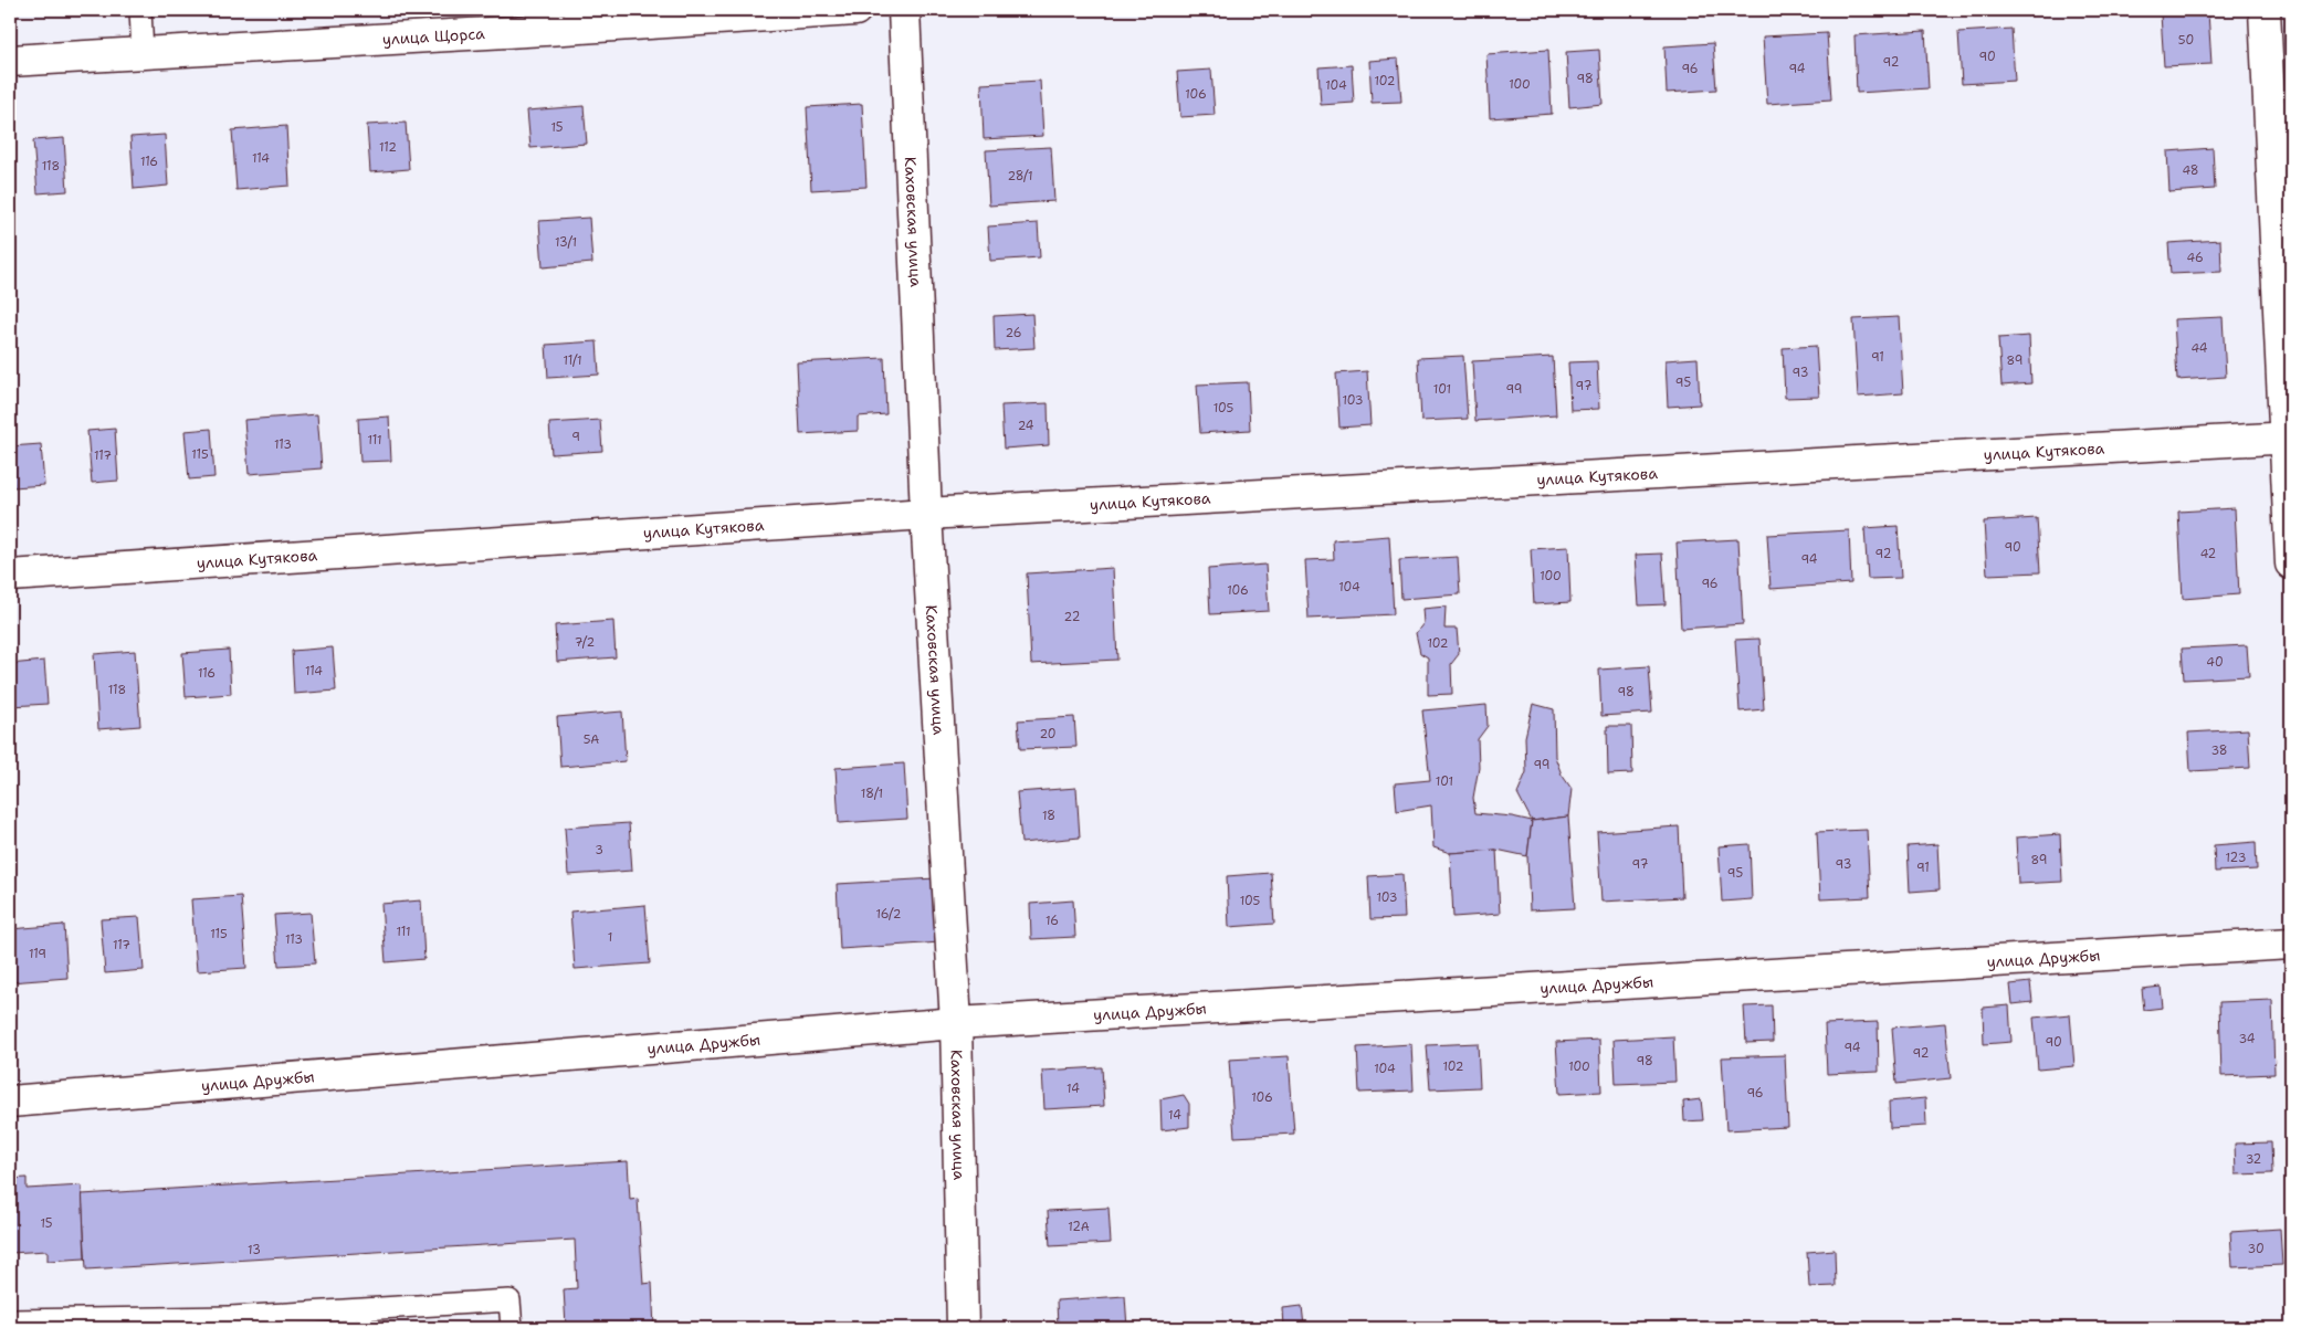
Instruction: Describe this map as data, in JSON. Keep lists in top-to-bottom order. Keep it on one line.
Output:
{"streets":{"street":["улица Щорса","Каховская улица","улица Кутякова","улица Дружбы"]},"crossings":[["Каховская улица","улица Кутякова"],["Каховская улица","улица Дружбы"]],"house_numbers":["50","90","92","96","94","98","102","100","104","106","15","112","114","116","118","48","28/1","13/1","46","26","44","91","11/1","89","93","95","97","101","99","103","105","24","9","111","113","115","117","90","92","42","94","100","96","104","106","22","7/2","102","40","114","116","118","98","20","5А","38","99","101","18/1","18","3","123","89","97","93","91","95","103","105","16/2","16","111","115","1","113","117","119","34","90","94","92","98","102","100","104","14","96","106","14","32","15","12А","30","13"]}
